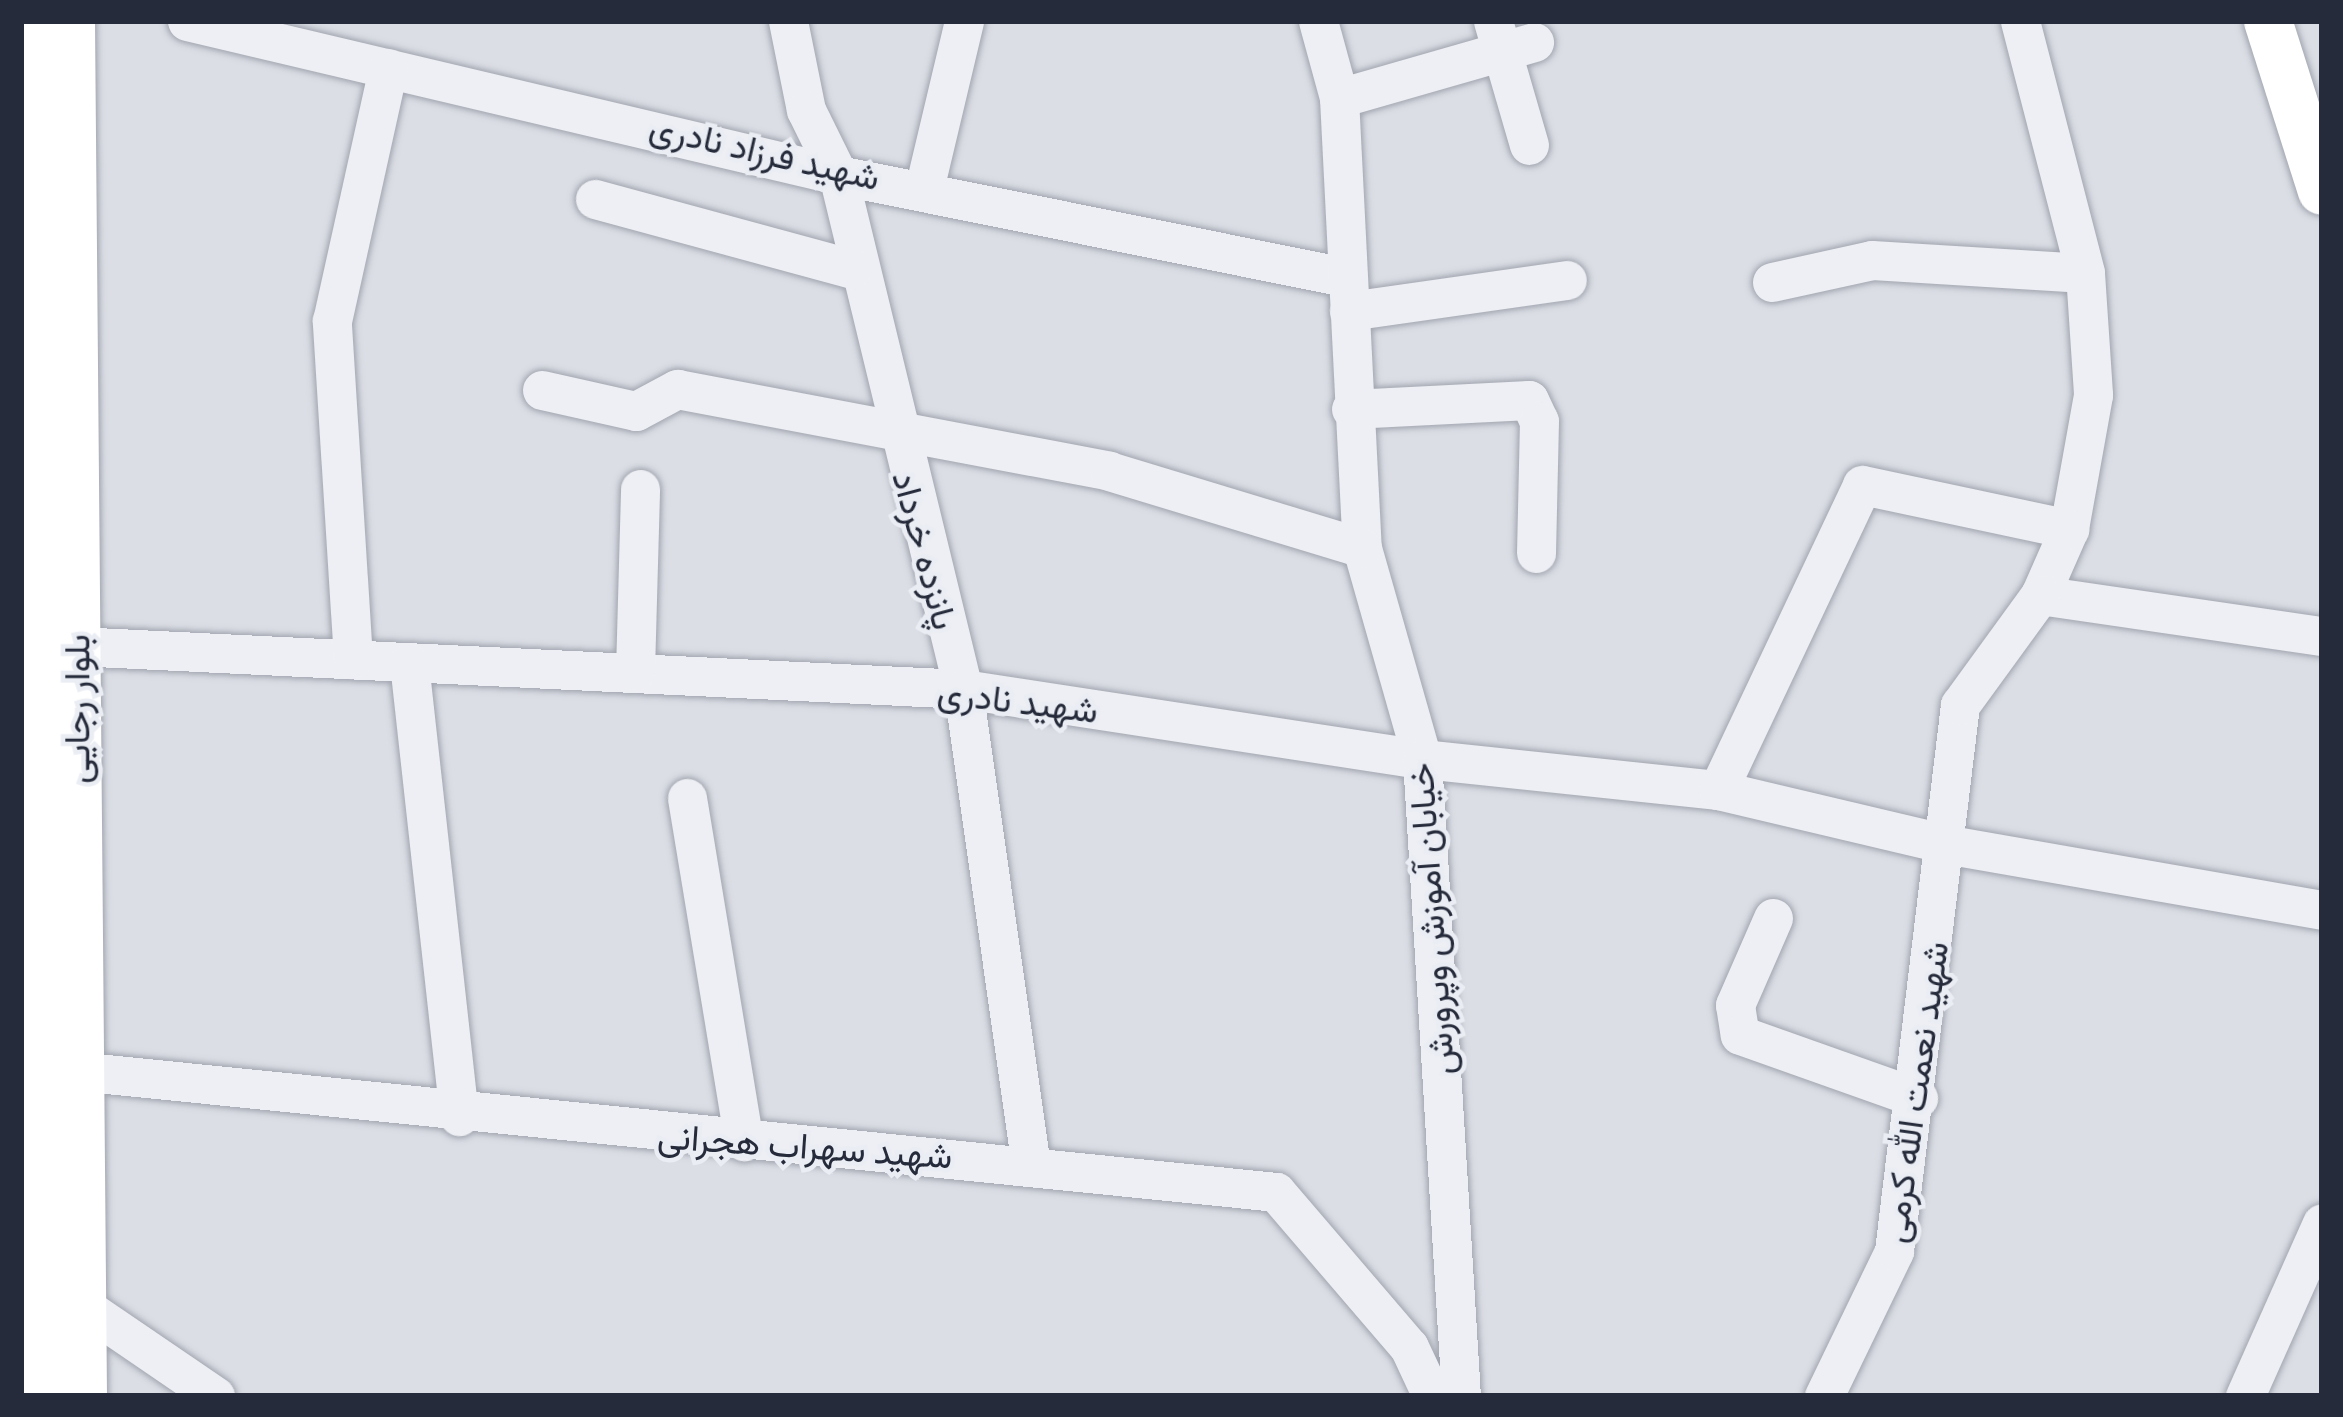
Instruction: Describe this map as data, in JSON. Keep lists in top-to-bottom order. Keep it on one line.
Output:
{"streets":{"main road":["بلوار رجایی"],"street":["شهید فرزاد نادری","پانزده خرداد","شهید نادری","خیابان آموزش وپرورش","شهید نعمت الله کرمی","شهید سهراب هجرانی"]},"crossings":[["شهید فرزاد نادری","پانزده خرداد"],["شهید فرزاد نادری","خیابان آموزش وپرورش"],["پانزده خرداد","شهید نادری"],["پانزده خرداد","شهید سهراب هجرانی"],["شهید نادری","بلوار رجایی"],["شهید نادری","خیابان آموزش وپرورش"],["شهید نادری","شهید نعمت الله کرمی"],["بلوار رجایی","شهید سهراب هجرانی"]]}
